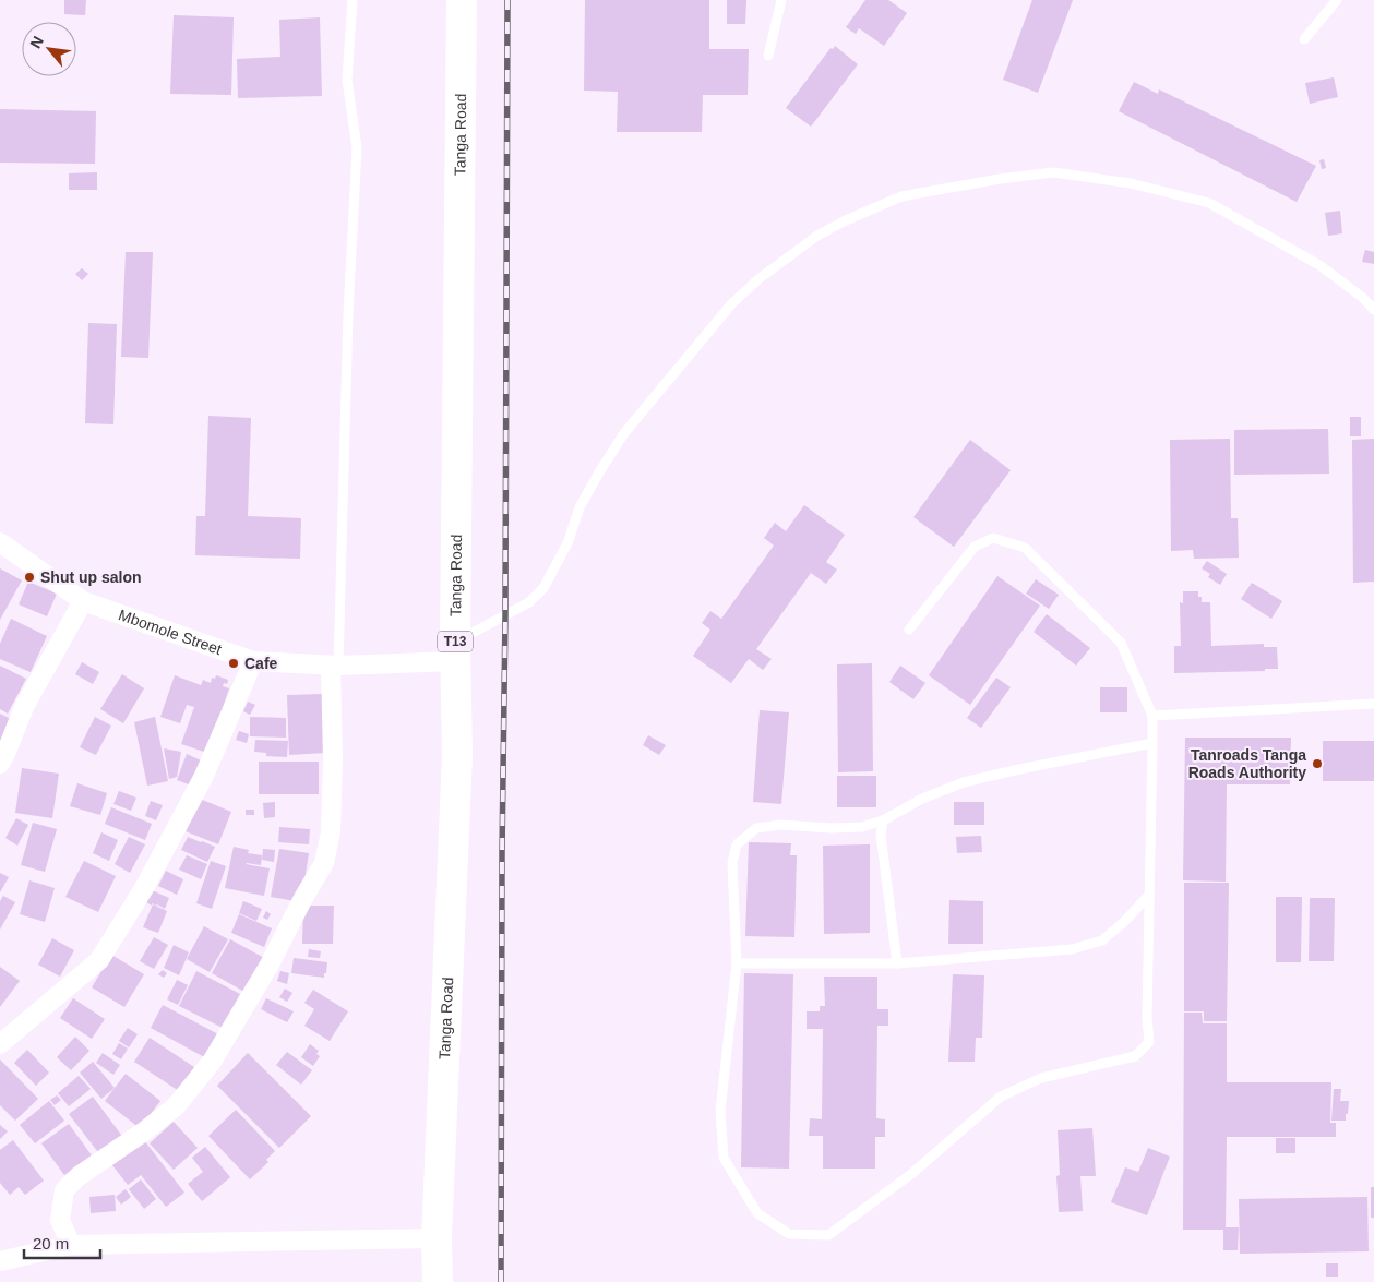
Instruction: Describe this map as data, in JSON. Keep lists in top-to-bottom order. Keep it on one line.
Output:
{"streets":{"highway":["Tanga Road","T13"],"street":["Mbomole Street"]},"crossings":[["Tanga Road","Mbomole Street"]],"places":["Shut up salon","Cafe","Tanroads Tanga Roads Authority"],"scale_bar":"20 m","north":"top left"}
